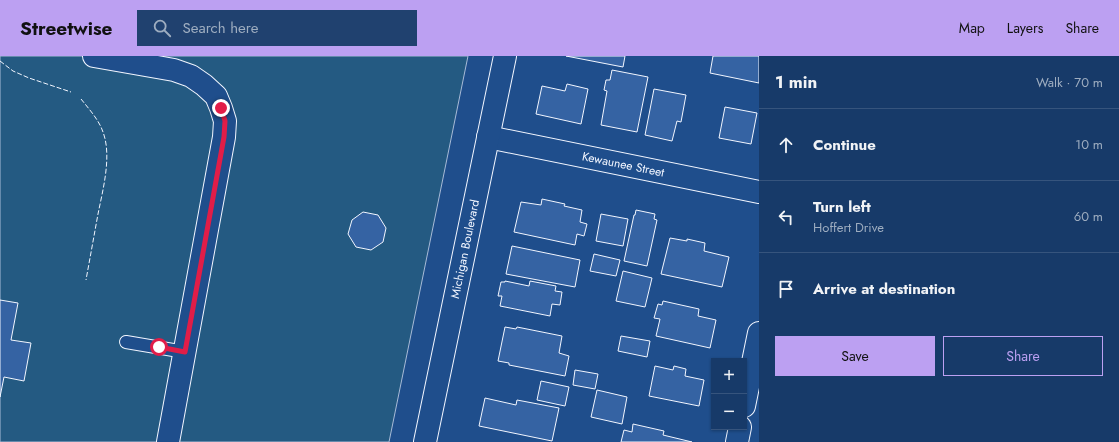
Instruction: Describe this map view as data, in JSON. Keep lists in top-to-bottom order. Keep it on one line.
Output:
{"streets":{"street":["Kewaunee Street","Michigan Boulevard"]},"crossings":[["Kewaunee Street","Michigan Boulevard"]],"page":{"header":"Streetwise","search":"Search here","nav":["Map","Layers","Share"],"heading":["1 min","Walk · 70 m"],"list":[["Continue","10 m"],["Turn left","Hoffert Drive","60 m"],"Arrive at destination"],"buttons":["Save","Share"],"map_buttons":["+","−"]}}
